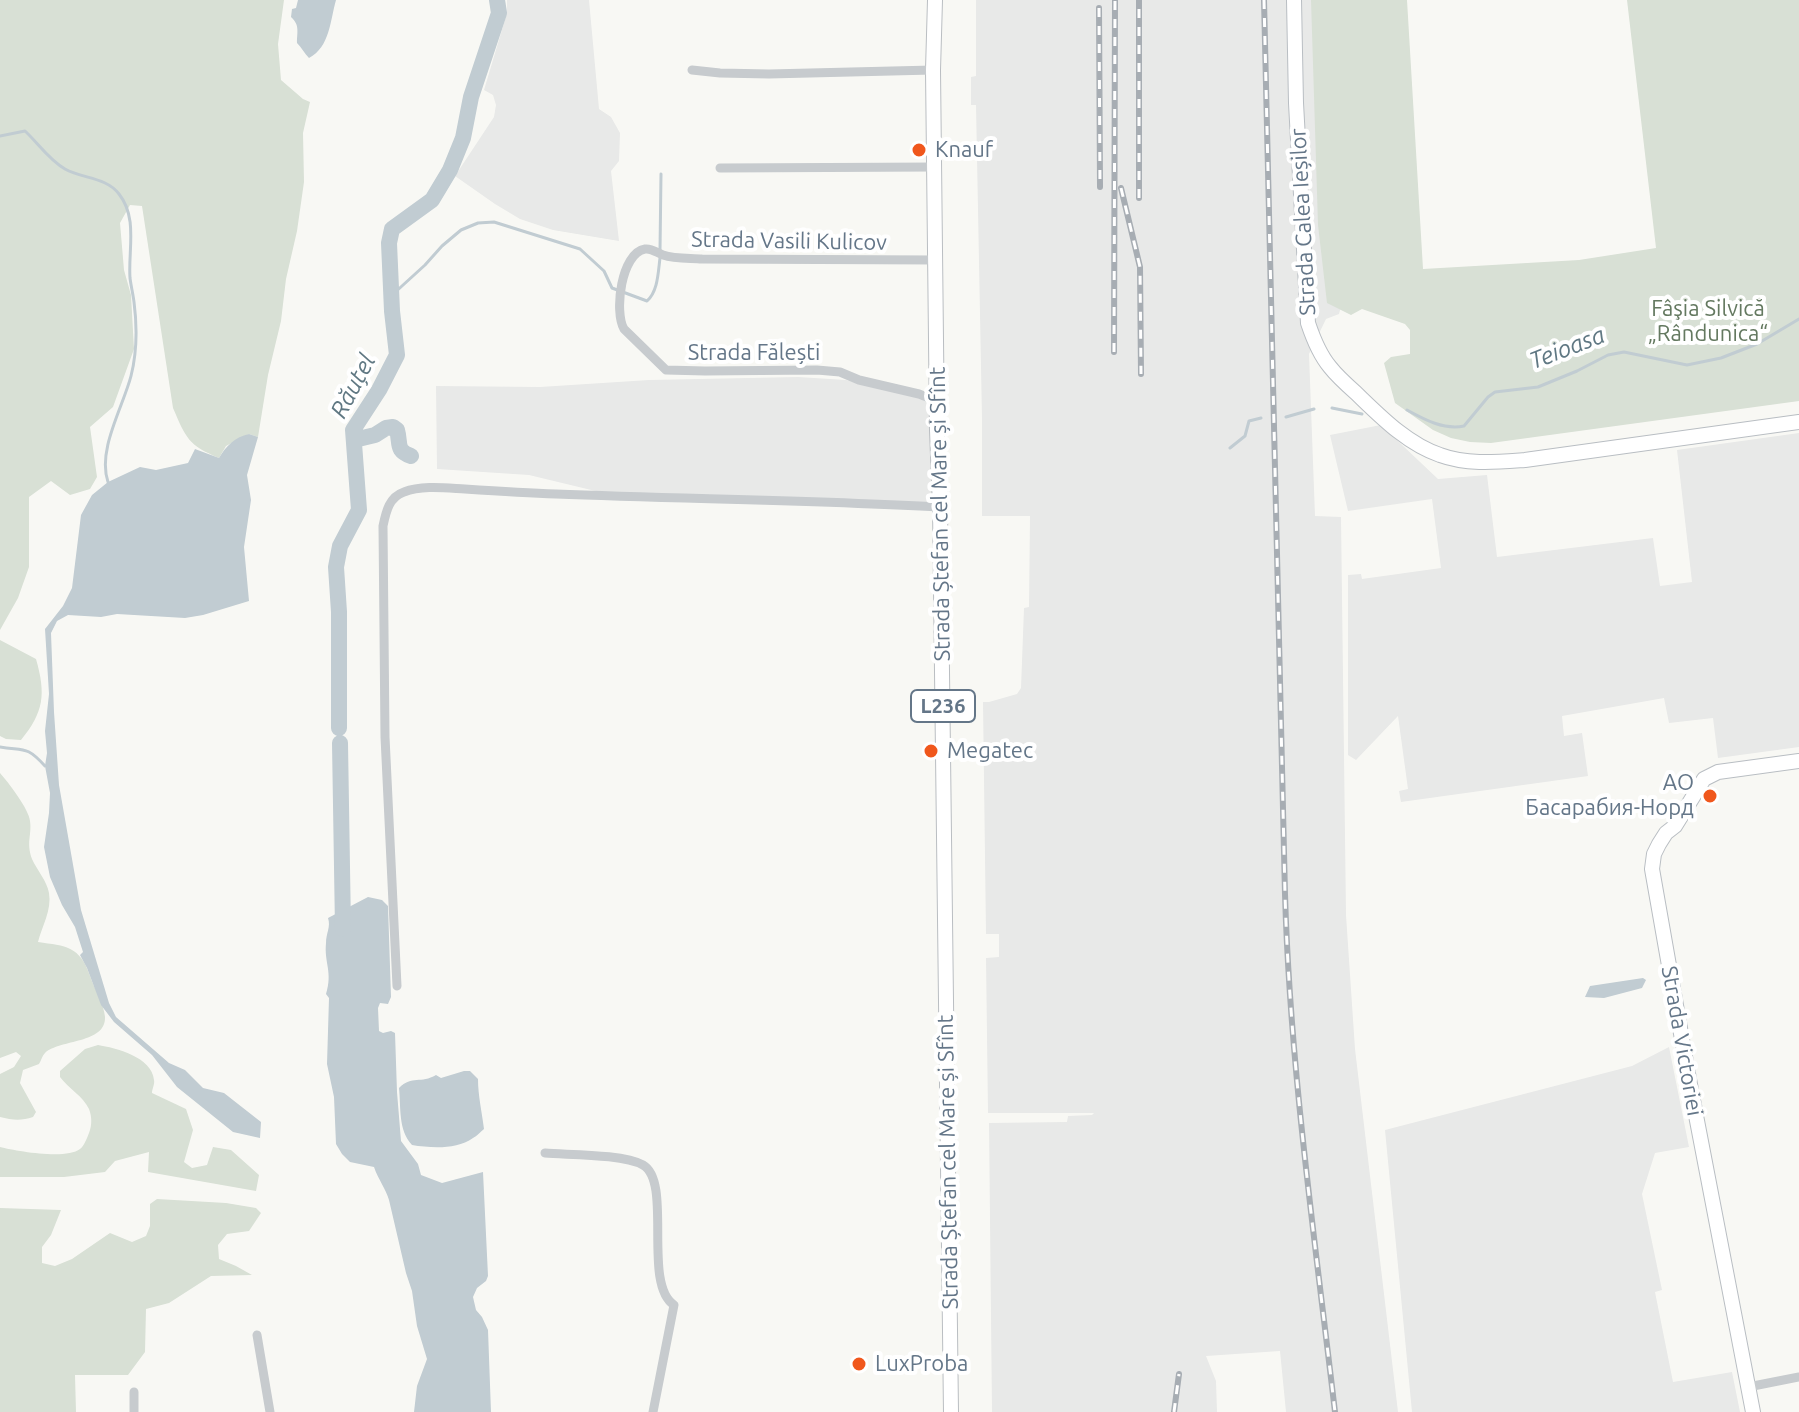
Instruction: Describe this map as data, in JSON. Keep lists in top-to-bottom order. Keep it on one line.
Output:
{"streets":{"street":["Strada Calea Ieșilor","Strada Vasili Kulicov","Strada Fălești","Strada Ștefan cel Mare și Sfînt","L236","Strada Victoriei"]},"crossings":[["Strada Vasili Kulicov","Strada Fălești"],["Strada Vasili Kulicov","Strada Ștefan cel Mare și Sfînt"],["Strada Fălești","Strada Ștefan cel Mare și Sfînt"]],"water":["Teioasa","Răuțel"],"parks":["Fâşia Silvică „Rândunica“"],"places":["Knauf","Megatec","АО Басарабия-Норд","LuxProba"]}
